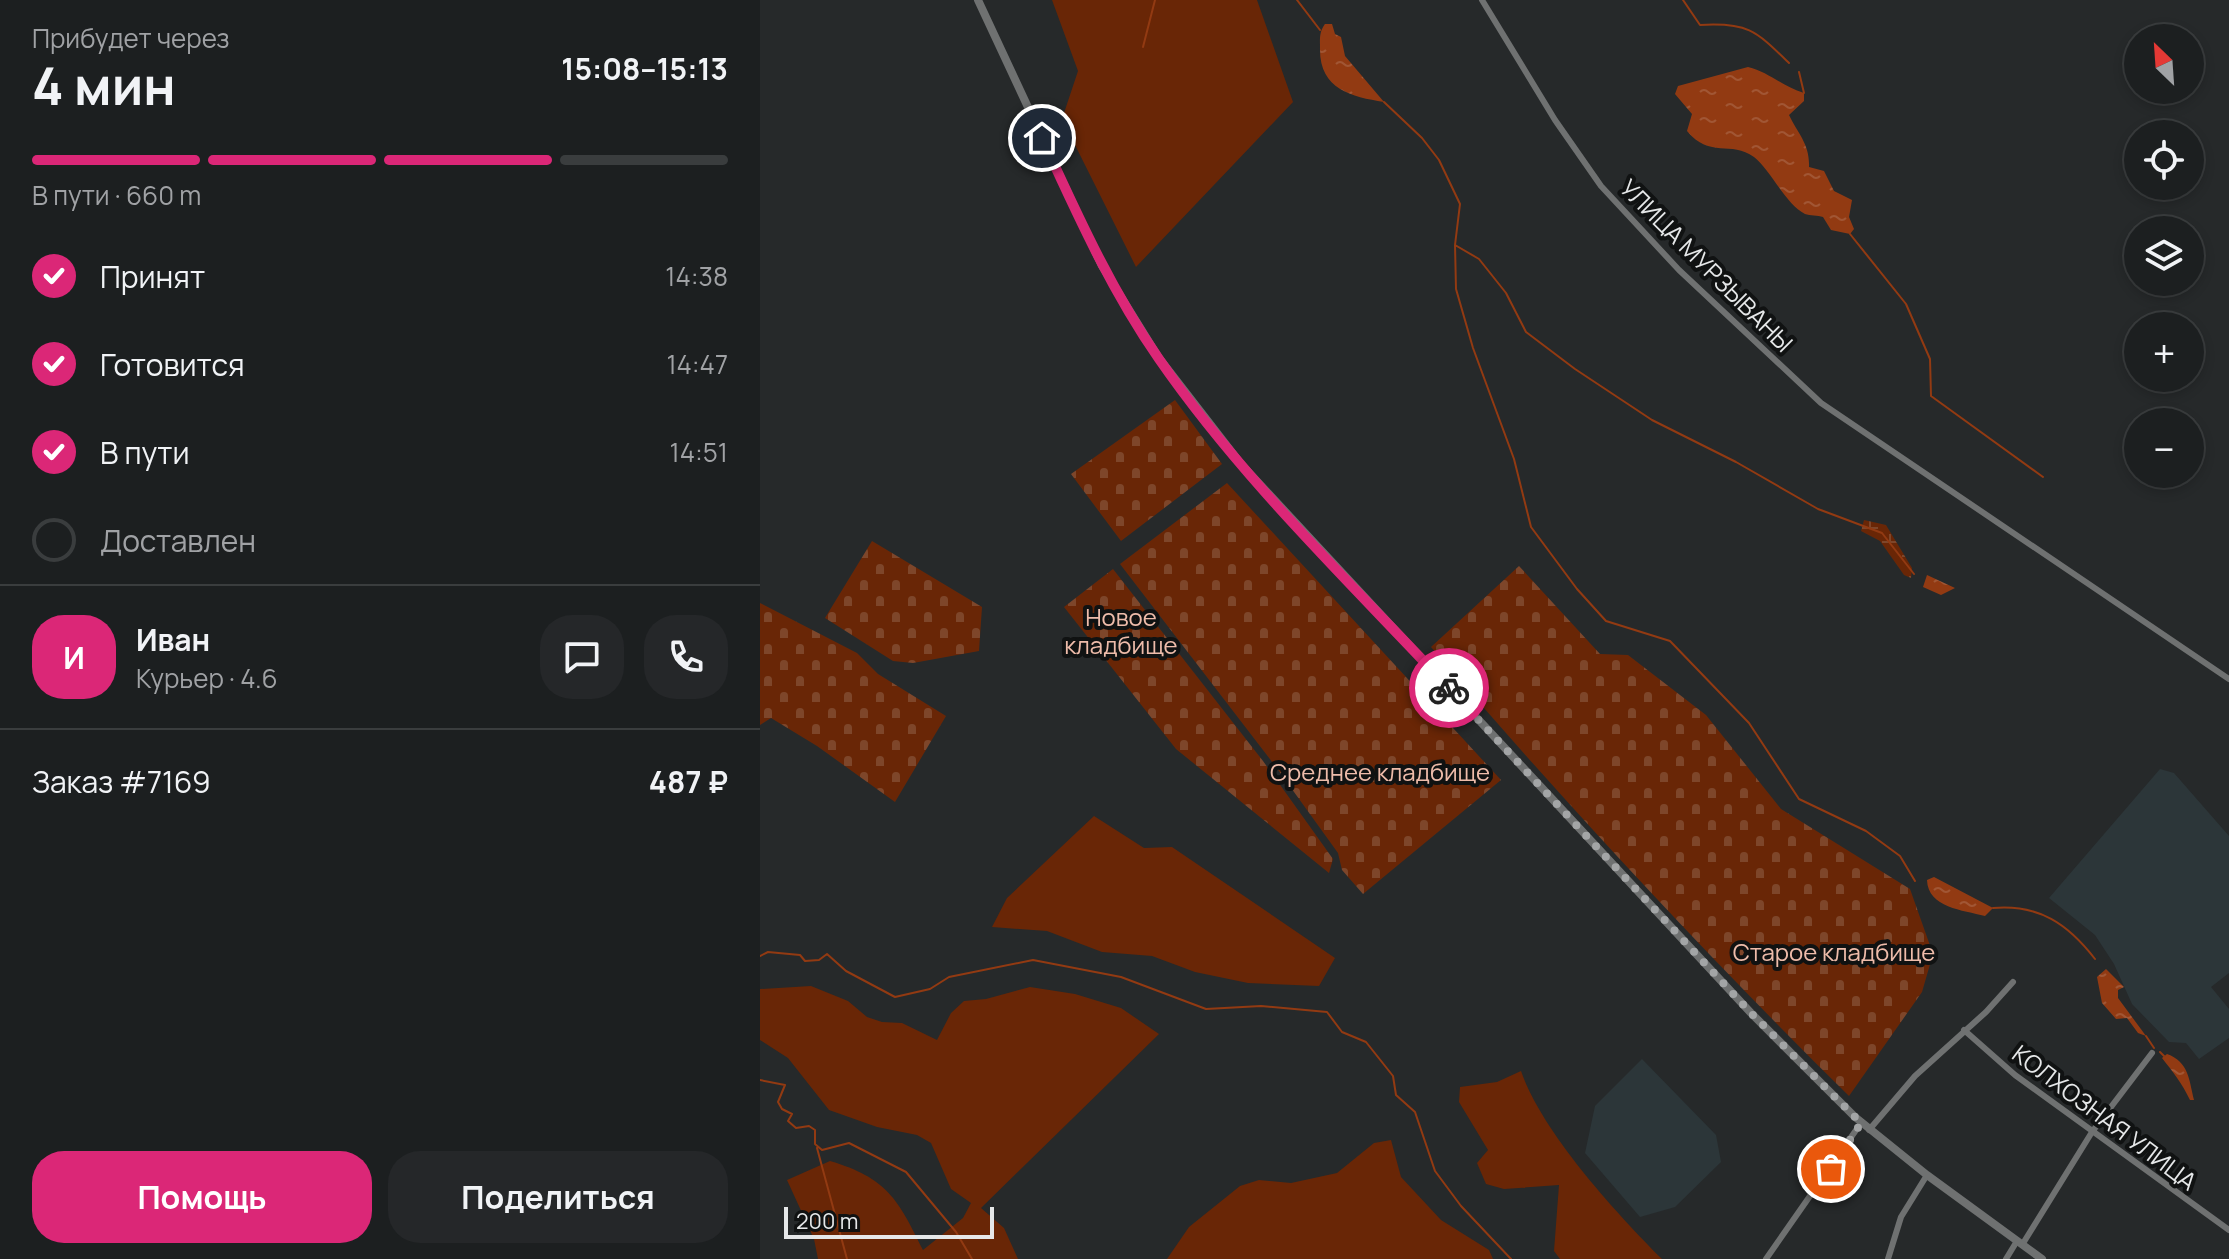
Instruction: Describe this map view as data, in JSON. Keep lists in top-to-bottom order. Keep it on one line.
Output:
{"streets":{"street":["УЛИЦА МУРЗЫВАНЫ","КОЛХОЗНАЯ УЛИЦА"]},"parks":["Новое кладбище","Среднее кладбище","Старое кладбище"],"scale_bar":"200 m","north":"top left","page":{"heading":["4 мин","Прибудет через","15:08–15:13"],"panel":["Иван","Курьер · 4.6","Заказ #7169","487 ₽"],"map_buttons":["+","−"],"bar":"В пути · 660 m","list":[["Принят","14:38"],["Готовится","14:47"],["В пути","14:51"],"Доставлен"],"round":"И","buttons":["Помощь","Поделиться"],"scale":"200 m"}}
